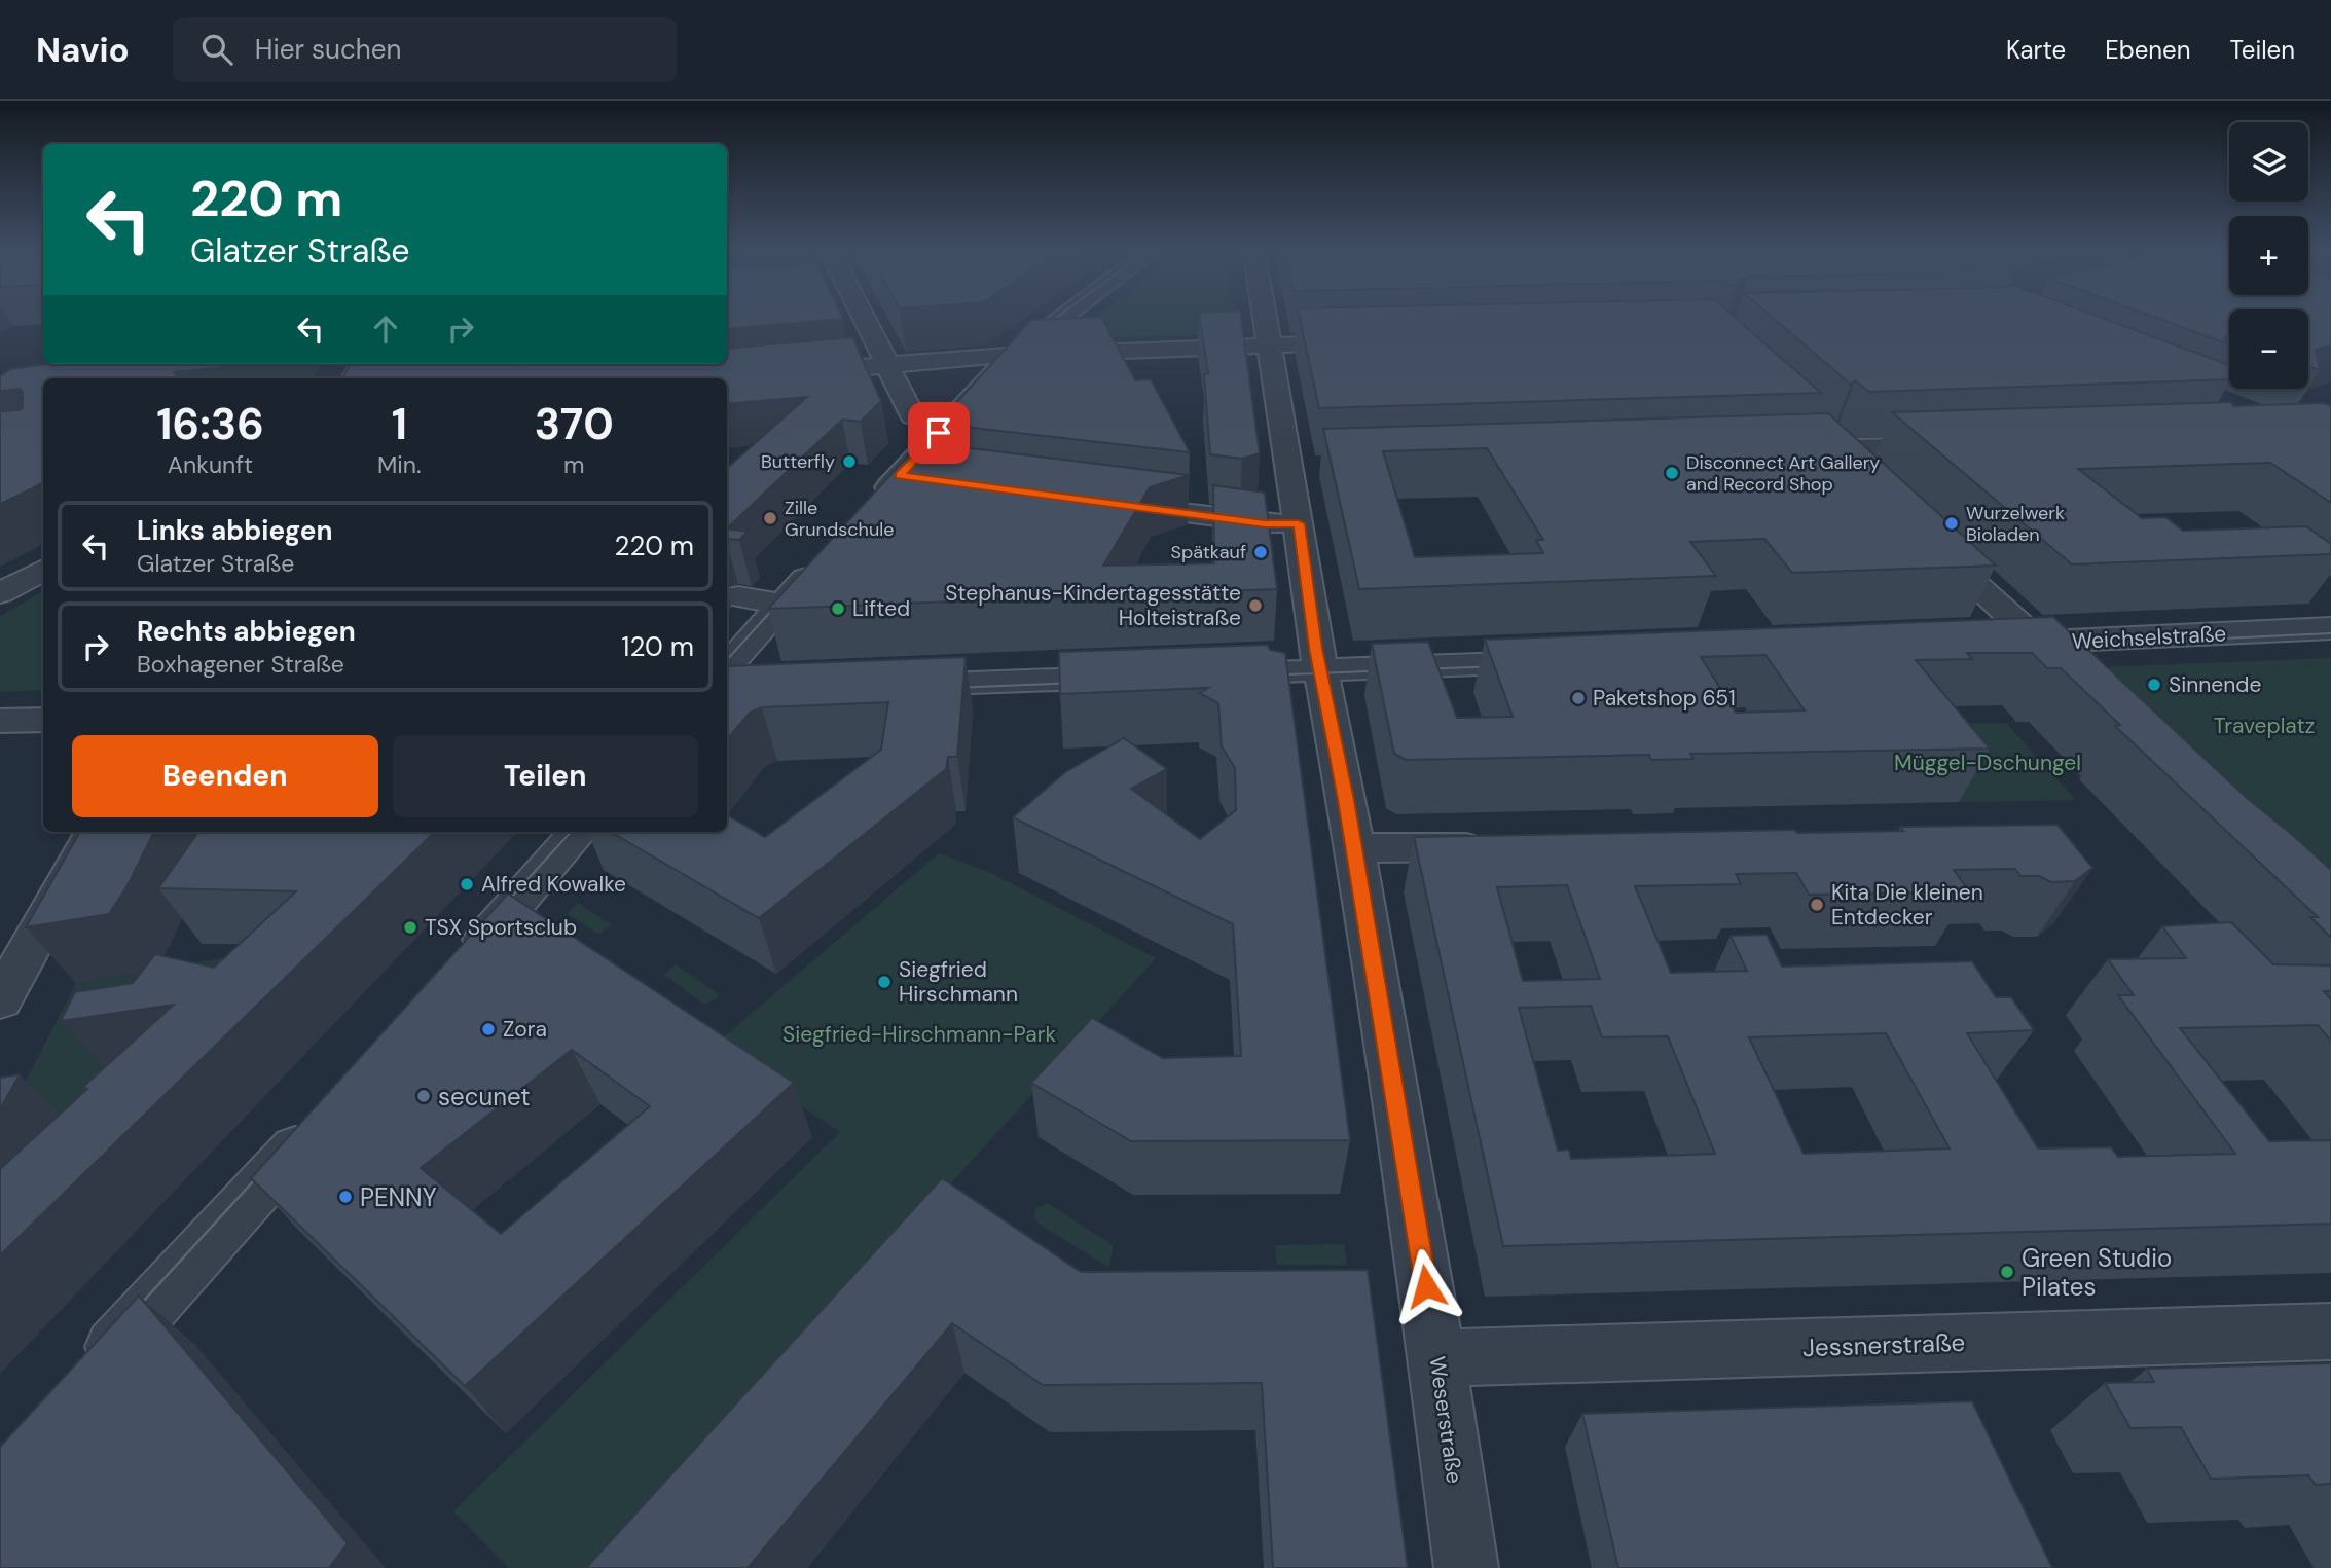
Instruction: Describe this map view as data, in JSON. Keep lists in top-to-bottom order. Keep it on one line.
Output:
{"streets":{"street":["Weichselstraße","Jessnerstraße","Weserstraße"]},"crossings":[["Jessnerstraße","Weserstraße"]],"parks":["Traveplatz","Müggel-Dschungel","Siegfried-Hirschmann-Park"],"places":["Butterfly","Disconnect Art Gallery and Record Shop","Zille Grundschule","Wurzelwerk Bioladen","Spätkauf","Stephanus-Kindertagesstätte Holteistraße","Lifted","Sinnende","Paketshop 651","Alfred Kowalke","Kita Die kleinen Entdecker","TSX Sportsclub","Siegfried Hirschmann","Zora","secunet","PENNY","Green Studio Pilates"],"page":{"header":"Navio","search":"Hier suchen","nav":["Karte","Ebenen","Teilen"],"map_buttons":["+","−"],"turn":["220 m","Glatzer Straße"],"eta":["16:36","Ankunft","1","Min.","370","m"],"list":[{"name":"Links abbiegen","note":"Glatzer Straße","value":"220 m"},{"name":"Rechts abbiegen","note":"Boxhagener Straße","value":"120 m"}],"buttons":["Beenden","Teilen"]}}
